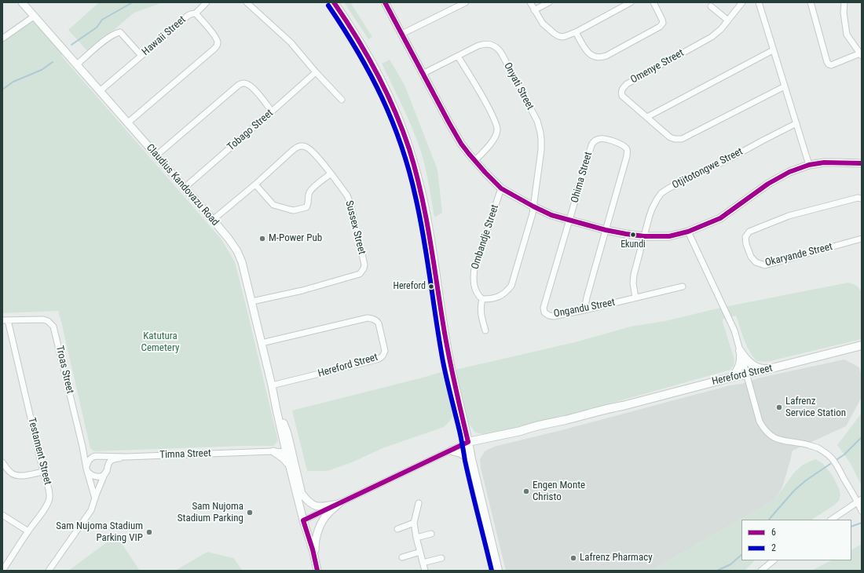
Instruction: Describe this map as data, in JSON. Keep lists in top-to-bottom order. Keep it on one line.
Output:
{"streets":{"main road":["Hereford Street"],"street":["Hawaii Street","Omenye Street","Onyati Street","Tobago Street","Otjitotongwe Street","Ohima Street","Claudius Kandovazu Road","Sussex Street","Ombandje Street","Okaryande Street","Ongandu Street","Troas Street","Testament Street","Timna Street"]},"crossings":[["Hawaii Street","Claudius Kandovazu Road"],["Tobago Street","Claudius Kandovazu Road"],["Otjitotongwe Street","Ongandu Street"],["Ohima Street","Ongandu Street"],["Claudius Kandovazu Road","Sussex Street"],["Claudius Kandovazu Road","Hereford Street"],["Claudius Kandovazu Road","Timna Street"],["Troas Street","Testament Street"],["Troas Street","Timna Street"]],"parks":["Katutura Cemetery"],"places":["Ekundi","M-Power Pub","Hereford","Lafrenz Service Station","Engen Monte Christo","Sam Nujoma Stadium Parking","Sam Nujoma Stadium Parking VIP","Lafrenz Pharmacy"],"lines":["transit line 6","transit line 2"],"legend":["6","2"]}
